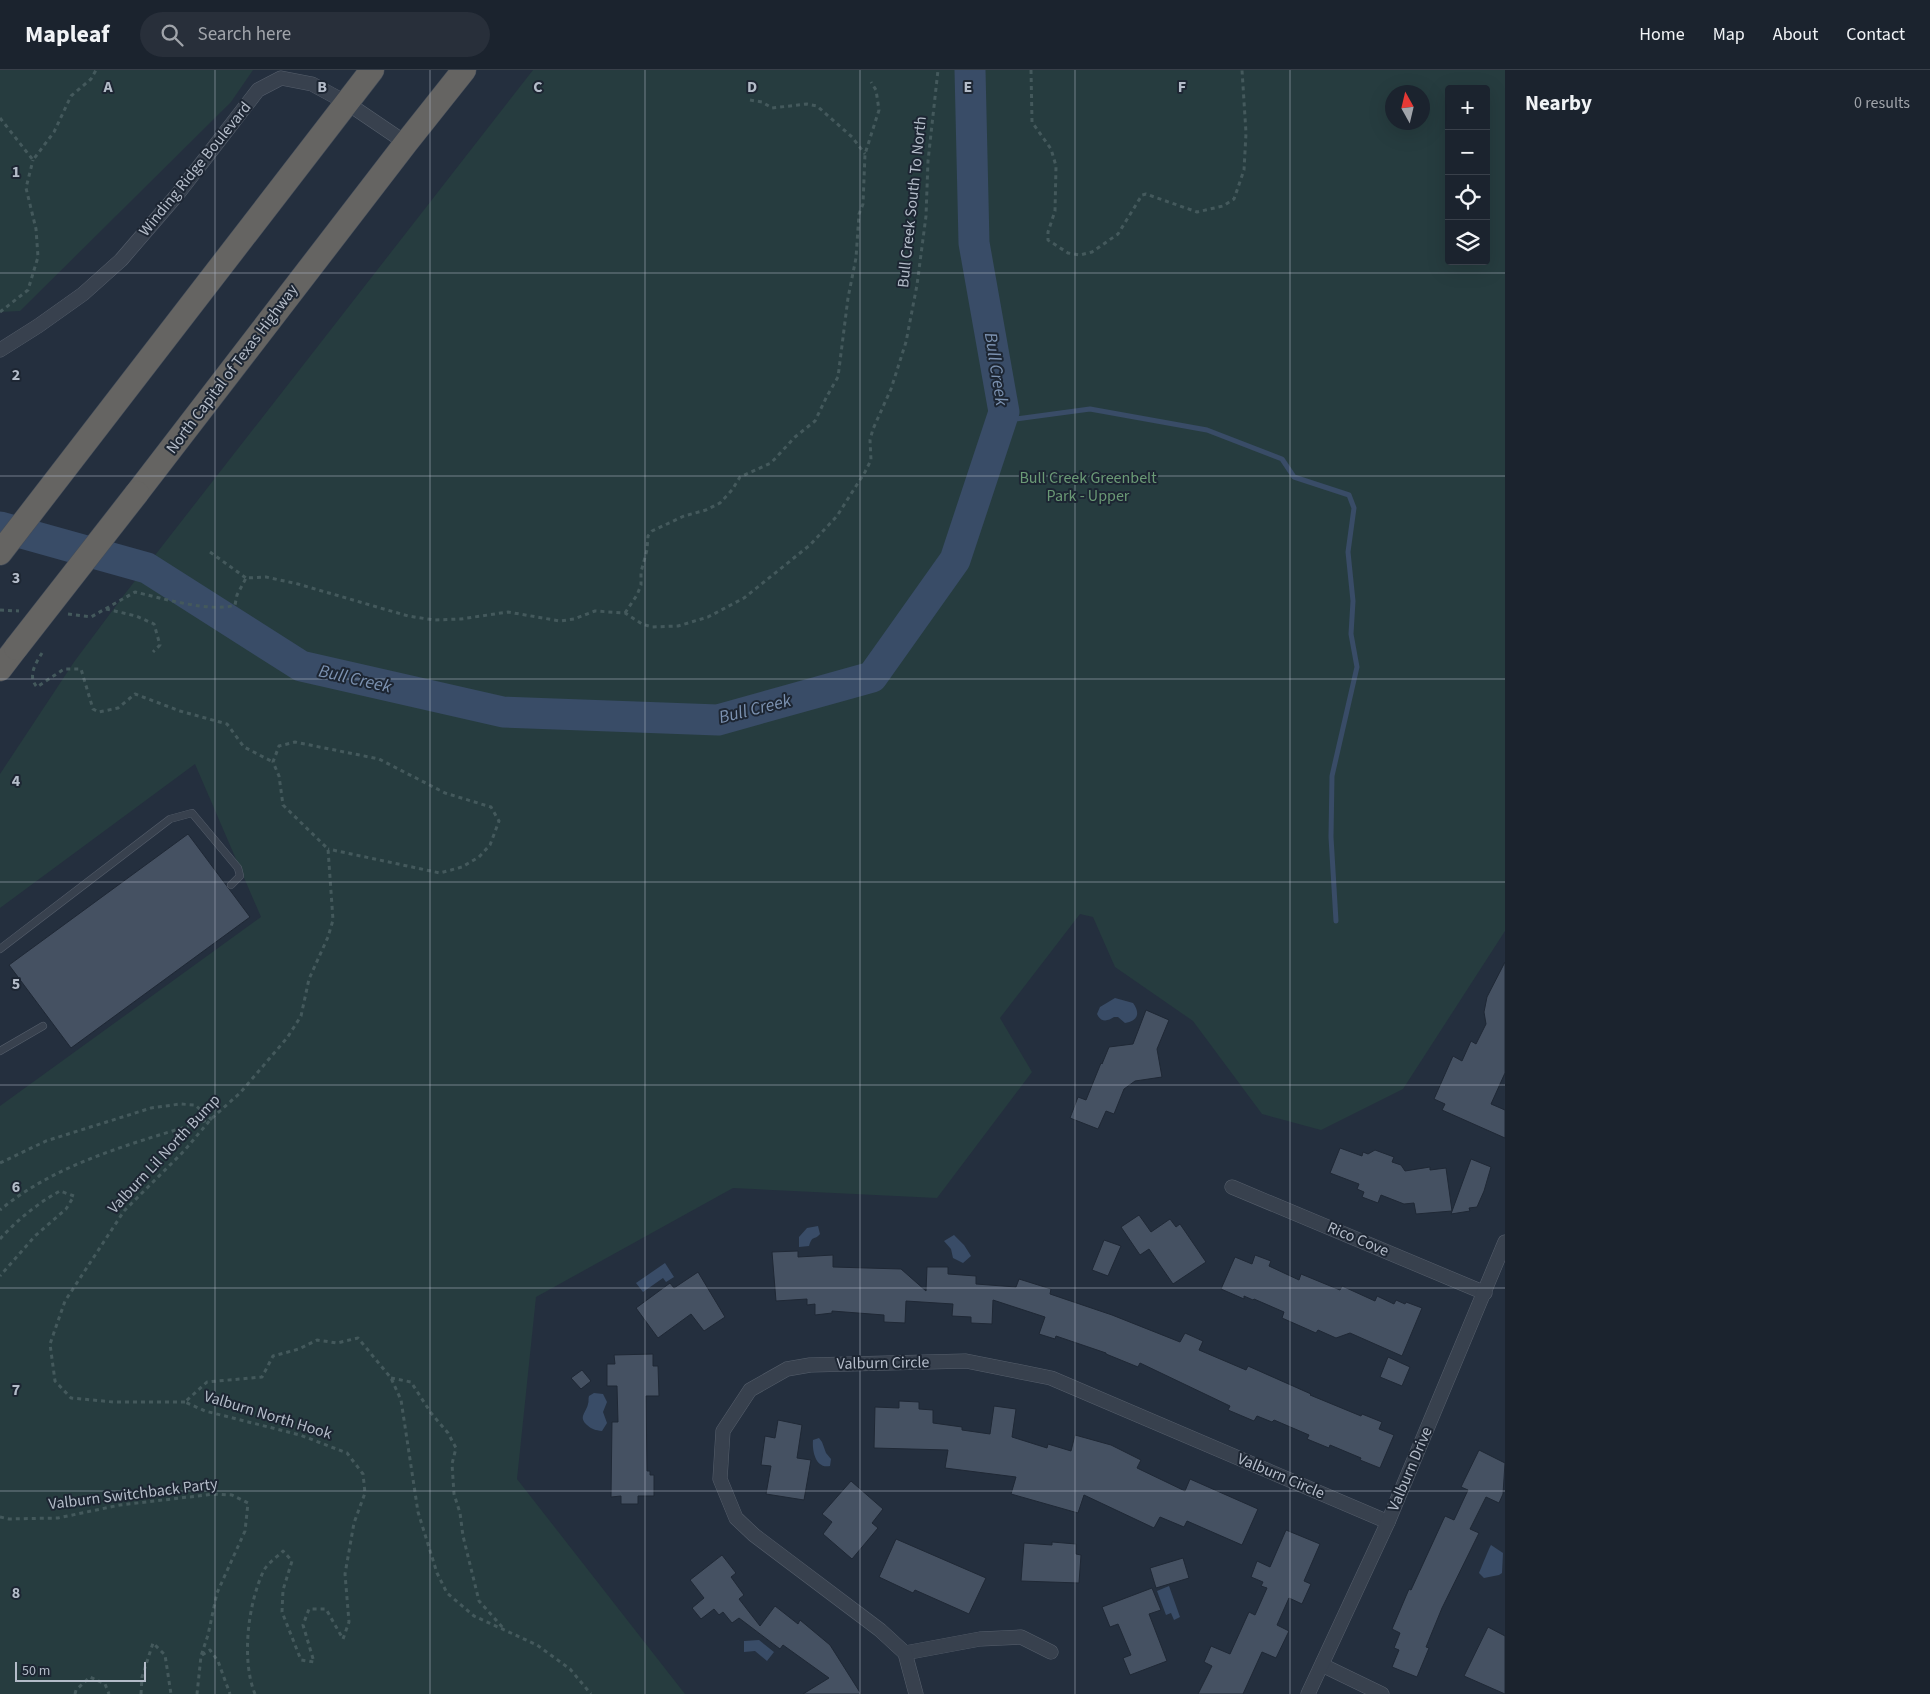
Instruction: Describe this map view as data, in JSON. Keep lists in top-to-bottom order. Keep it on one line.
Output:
{"streets":{"highway":["North Capital of Texas Highway"],"street":["Winding Ridge Boulevard","Rico Cove","Valburn Circle","Valburn Drive"],"path":["Bull Creek South To North","Valburn Lil North Bump","Valburn North Hook","Valburn Switchback Party"]},"crossings":[["Winding Ridge Boulevard","North Capital of Texas Highway"],["Valburn Lil North Bump","Valburn North Hook"],["Rico Cove","Valburn Drive"],["Valburn Circle","Valburn Drive"]],"water":["Bull Creek"],"parks":["Bull Creek Greenbelt Park - Upper"],"scale_bar":"50 m","north":"top","page":{"header":"Mapleaf","search":"Search here","nav":["Home","Map","About","Contact"],"heading":["Nearby","0 results"],"map_buttons":["+","−"],"scale":"50 m"},"grid":{"columns":["A","B","C","D","E","F"],"rows":["1","2","3","4","5","6","7","8"]}}
